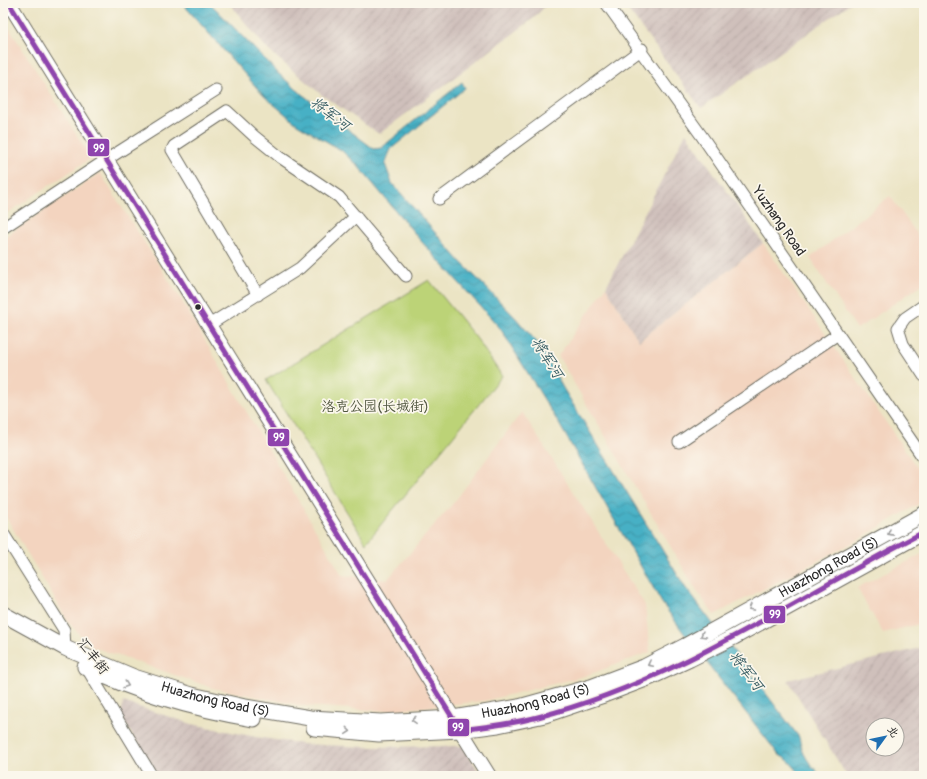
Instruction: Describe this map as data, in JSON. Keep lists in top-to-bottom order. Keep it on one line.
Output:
{"streets":{"main road":["Huazhong Road (S)"],"street":["Yuzhang Road","汇丰街"]},"crossings":[["Huazhong Road (S)","汇丰街"]],"water":["将军河"],"parks":["洛克公园(长城街)"],"lines":["transit line 99"],"north":"top right"}
